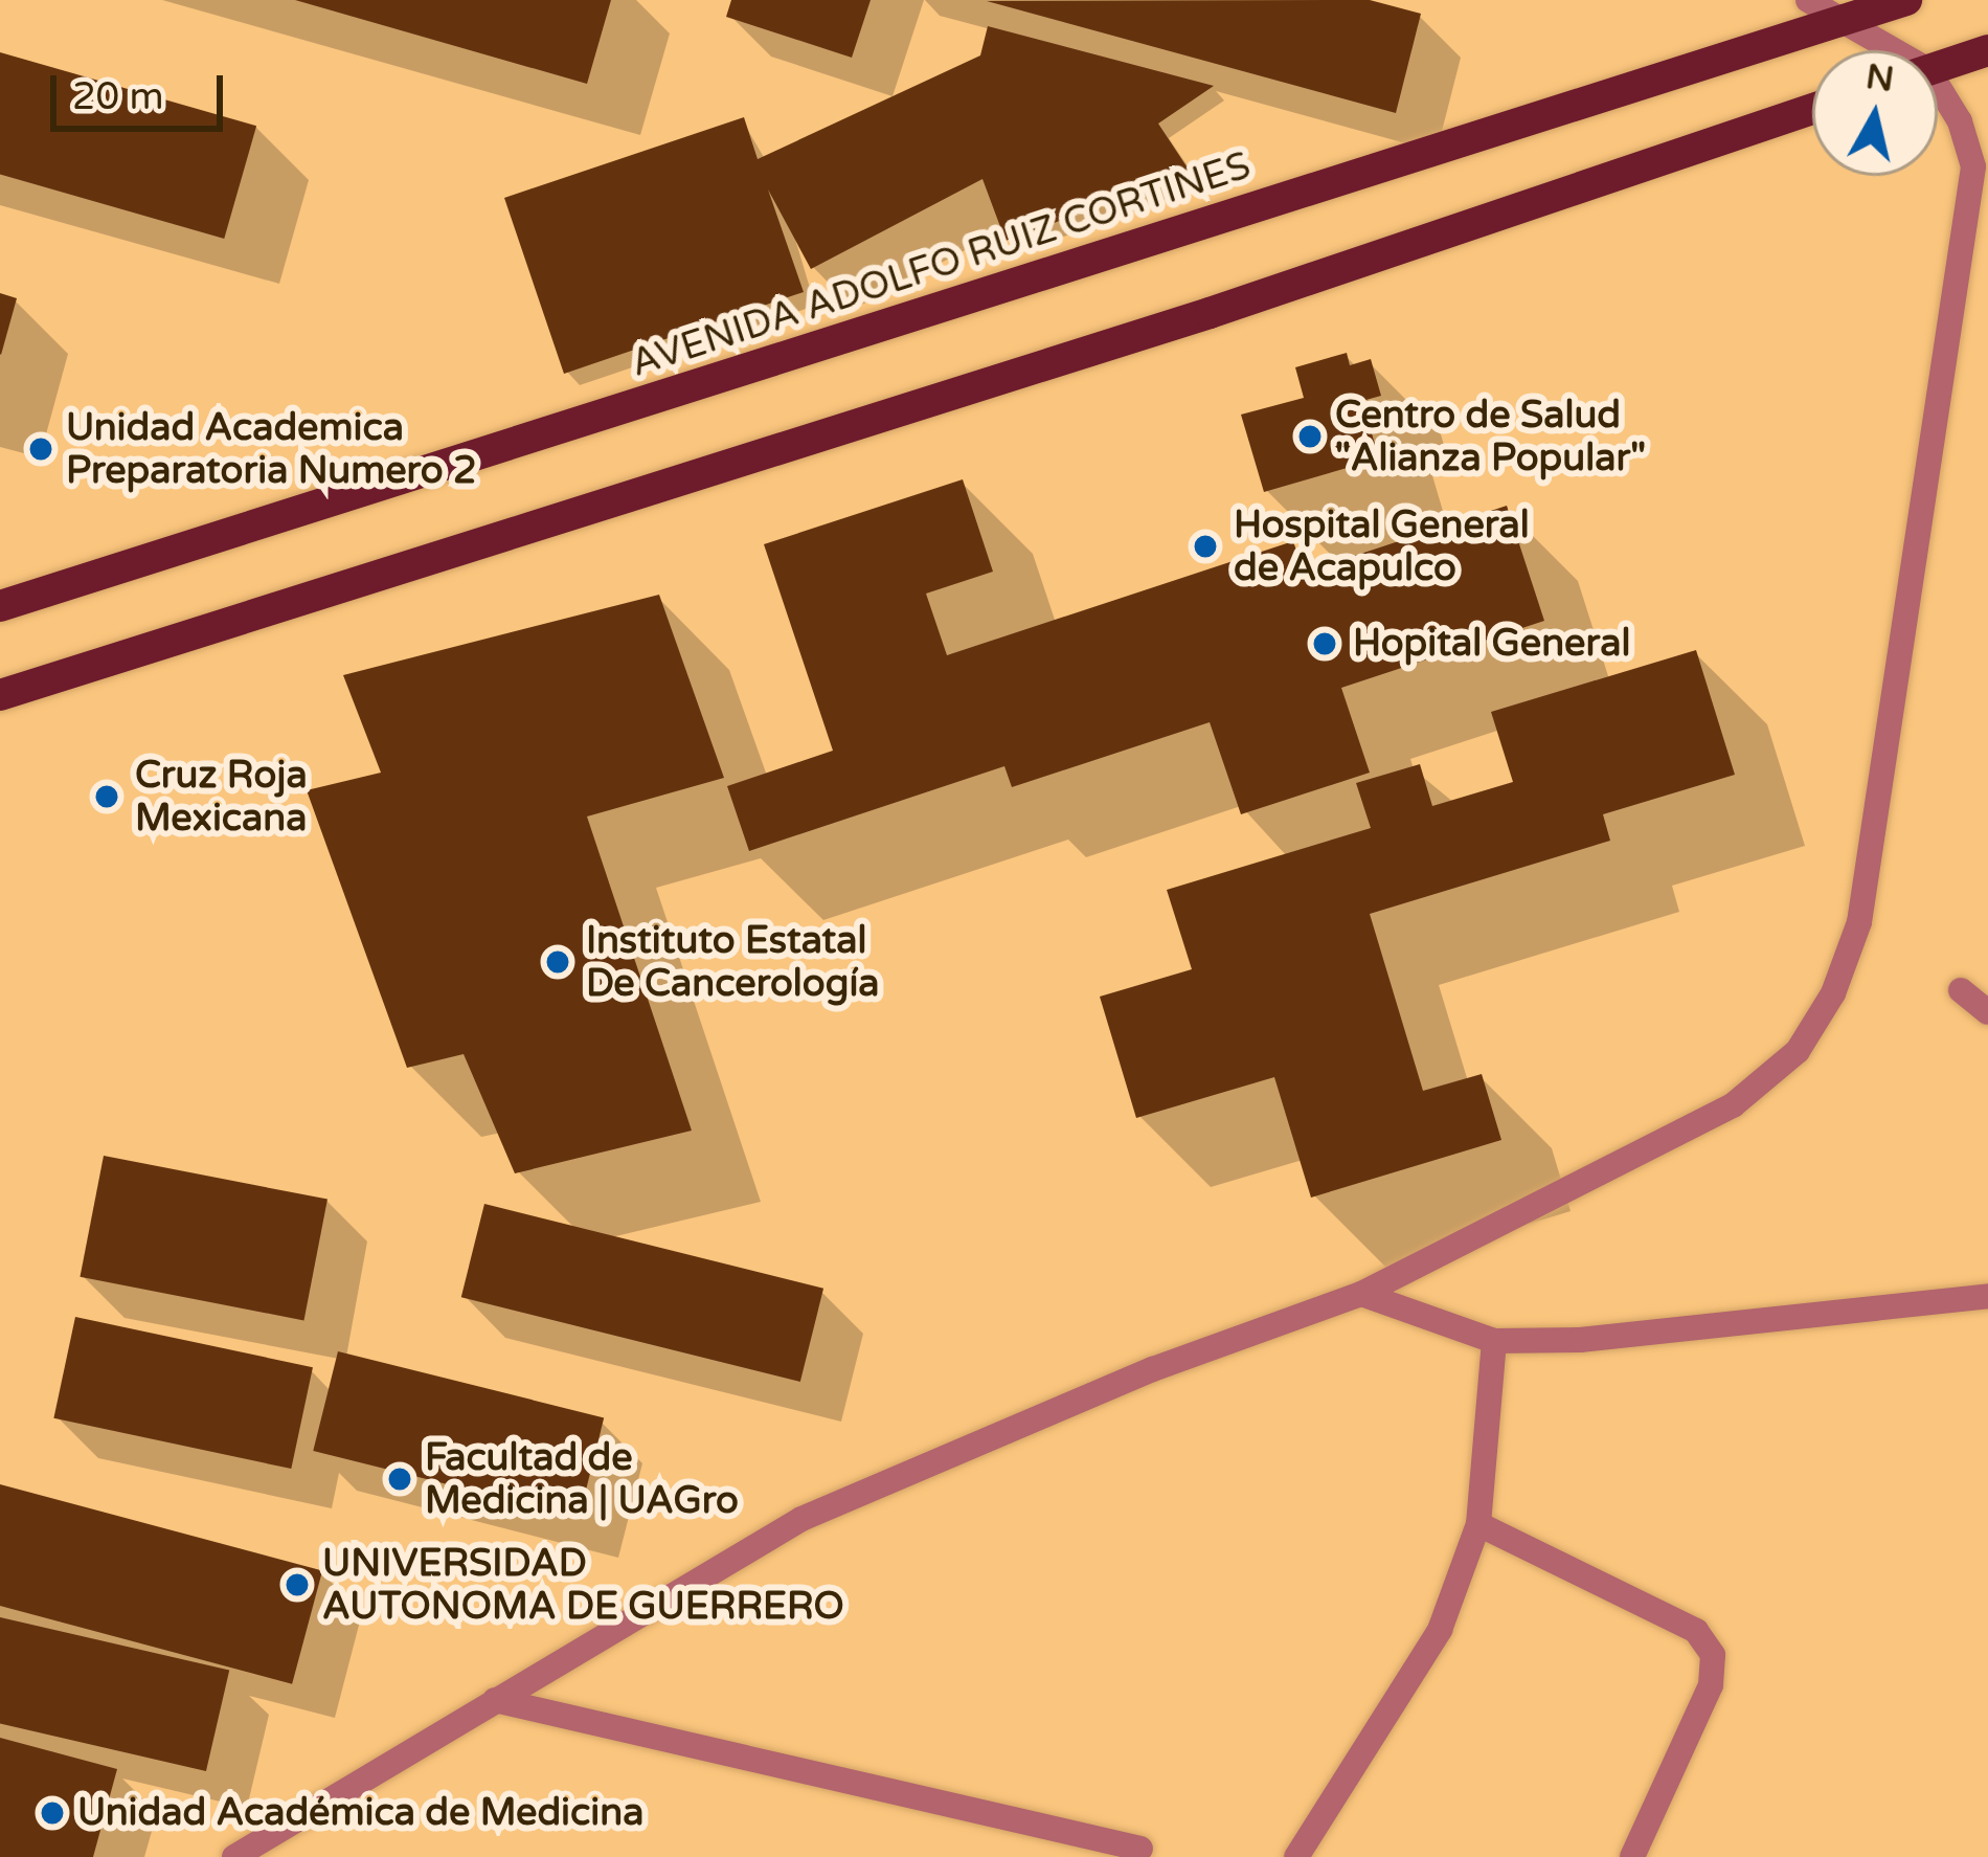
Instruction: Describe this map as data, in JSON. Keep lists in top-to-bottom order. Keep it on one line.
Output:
{"streets":{"main road":["AVENIDA ADOLFO RUIZ CORTINES"]},"places":["Centro de Salud \"Alianza Popular\"","Unidad Academica Preparatoria Numero 2","Hospital General de Acapulco","Hopital General","Cruz Roja Mexicana","Instituto Estatal De Cancerología","Facultad de Medicina | UAGro","UNIVERSIDAD AUTONOMA DE GUERRERO","Unidad Académica de Medicina"],"scale_bar":"20 m","north":"top"}
